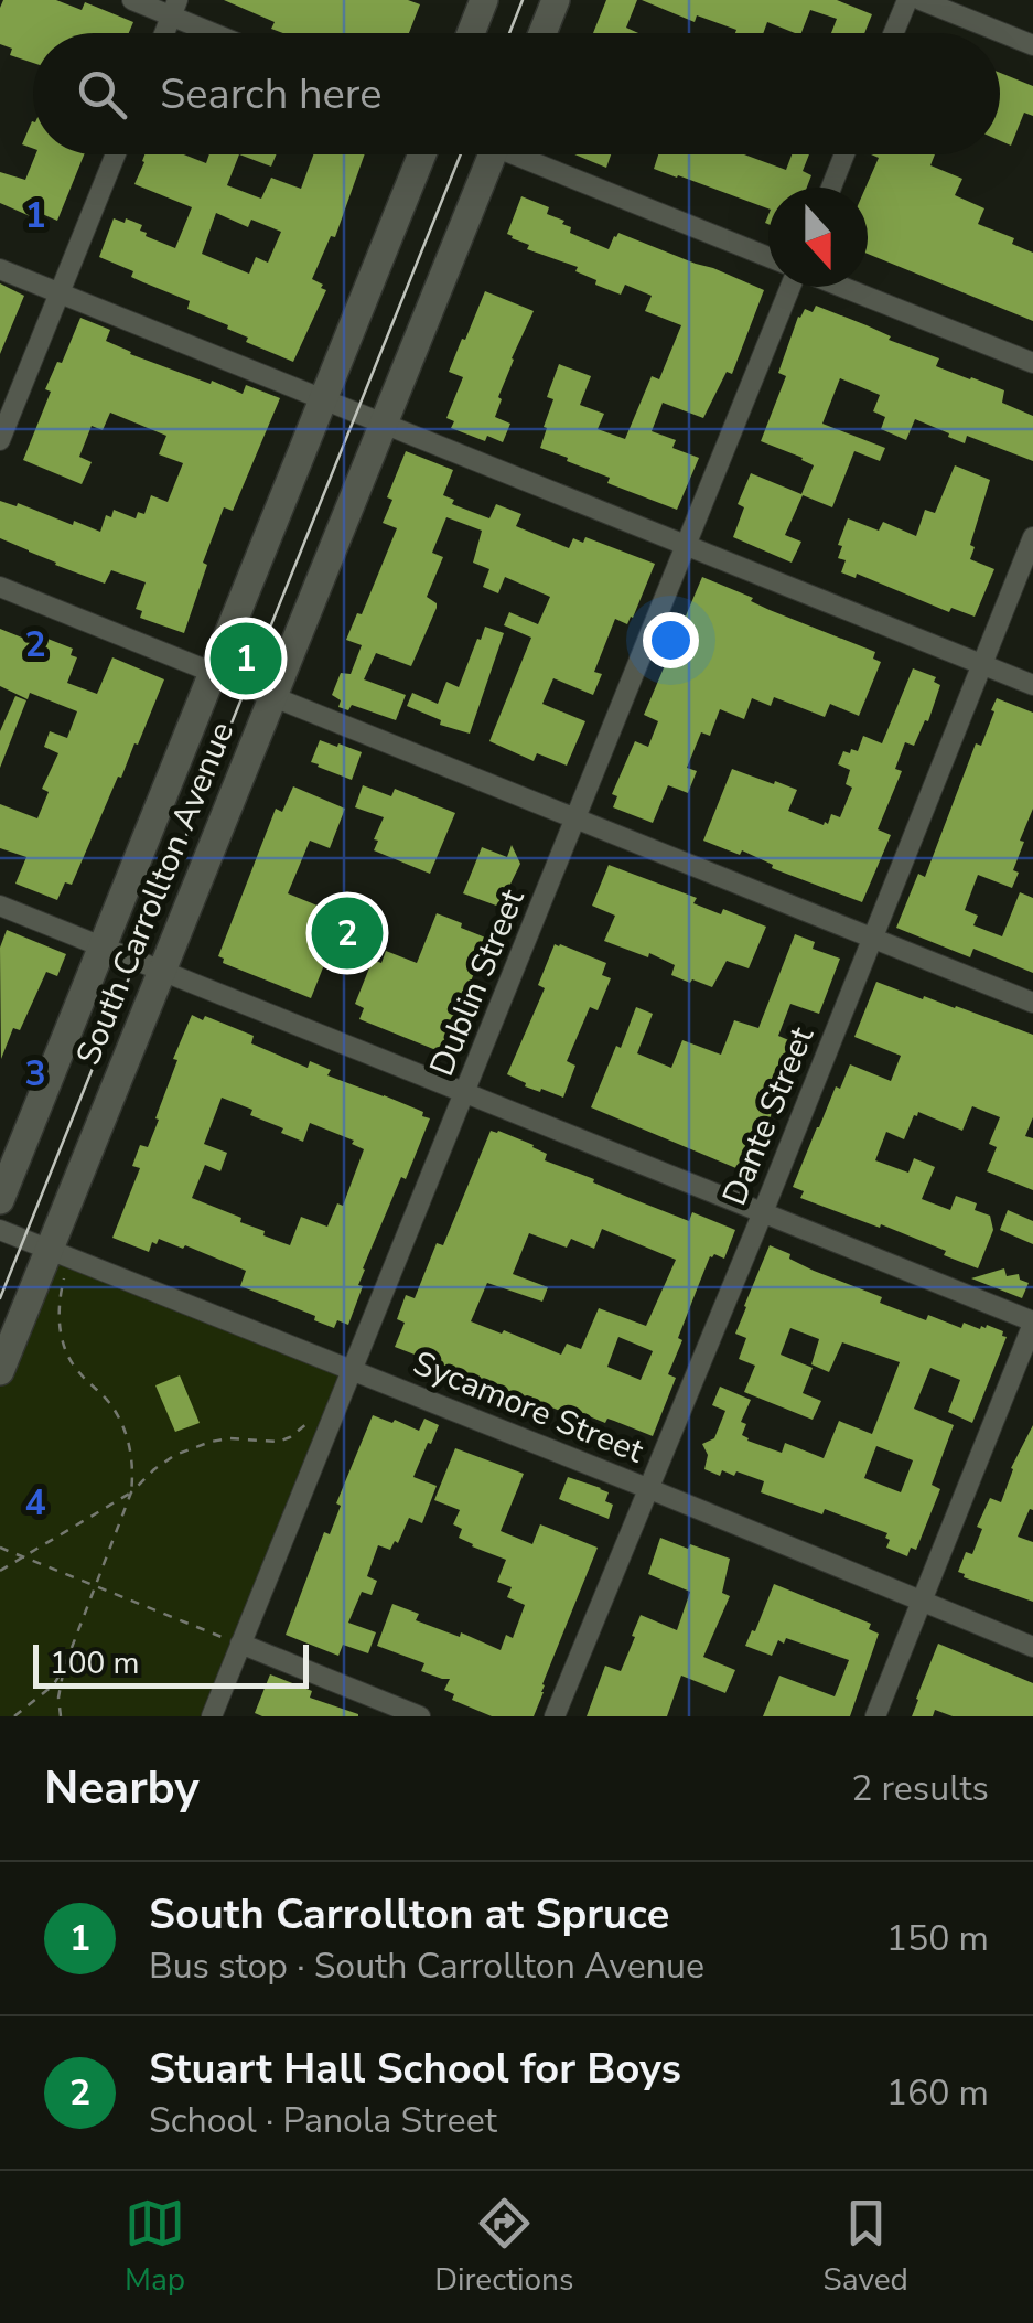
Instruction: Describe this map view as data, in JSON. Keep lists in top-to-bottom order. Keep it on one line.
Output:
{"streets":{"main road":["South Carrollton Avenue"],"street":["Dublin Street","Dante Street","Sycamore Street"]},"crossings":[["South Carrollton Avenue","Sycamore Street"],["Dublin Street","Sycamore Street"],["Dante Street","Sycamore Street"]],"scale_bar":"100 m","north":"bottom","page":{"search":"Search here","pins":["1","2"],"scale":"100 m","heading":["Nearby","2 results"],"list":[{"mark":"1","name":"South Carrollton at Spruce","note":"Bus stop · South Carrollton Avenue","value":"150 m"},{"mark":"2","name":"Stuart Hall School for Boys","note":"School · Panola Street","value":"160 m"}],"nav":["Map","Directions","Saved"]},"grid":{"rows":["1","2","3","4"]}}
